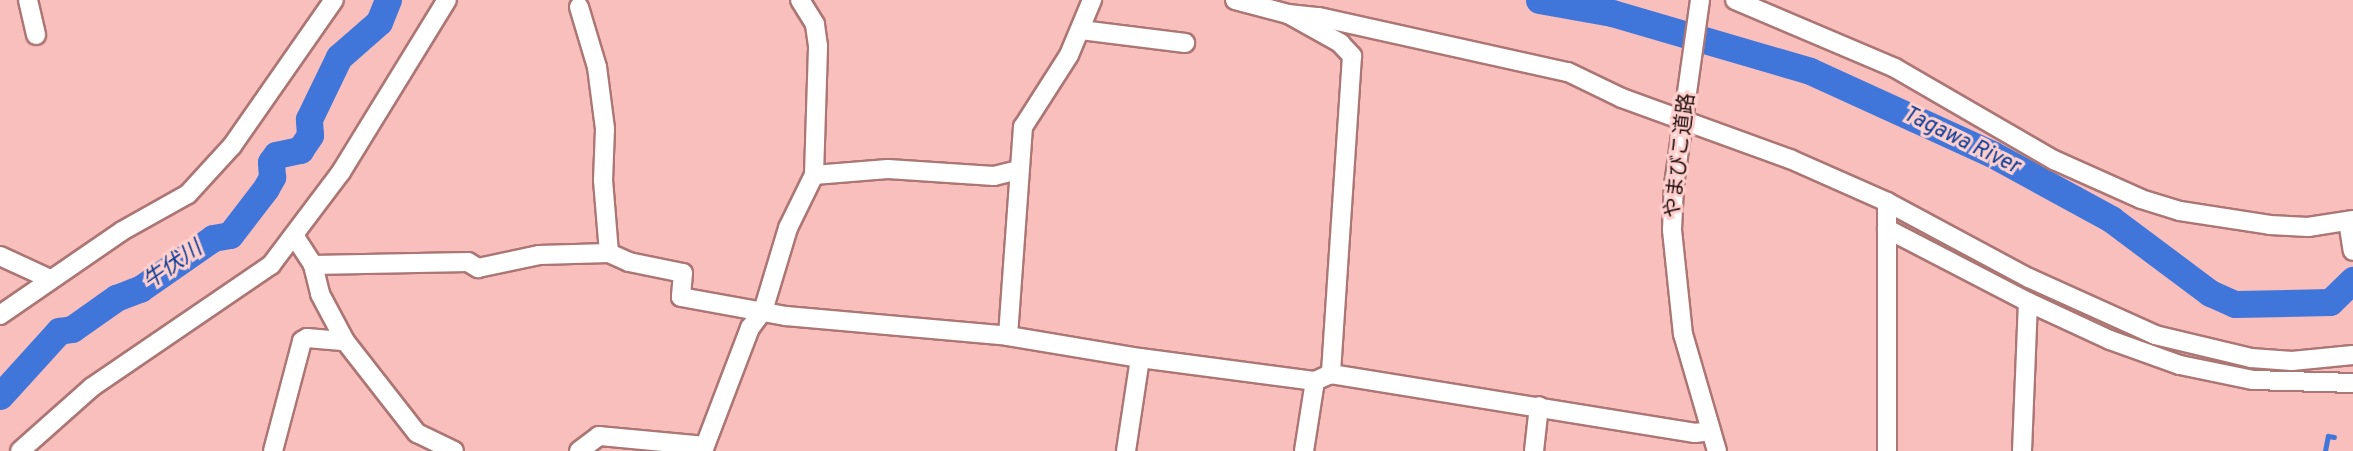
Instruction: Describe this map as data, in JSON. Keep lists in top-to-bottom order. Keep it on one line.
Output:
{"streets":{"street":["やまびこ道路"]},"water":["Tagawa River","牛伏川"]}
